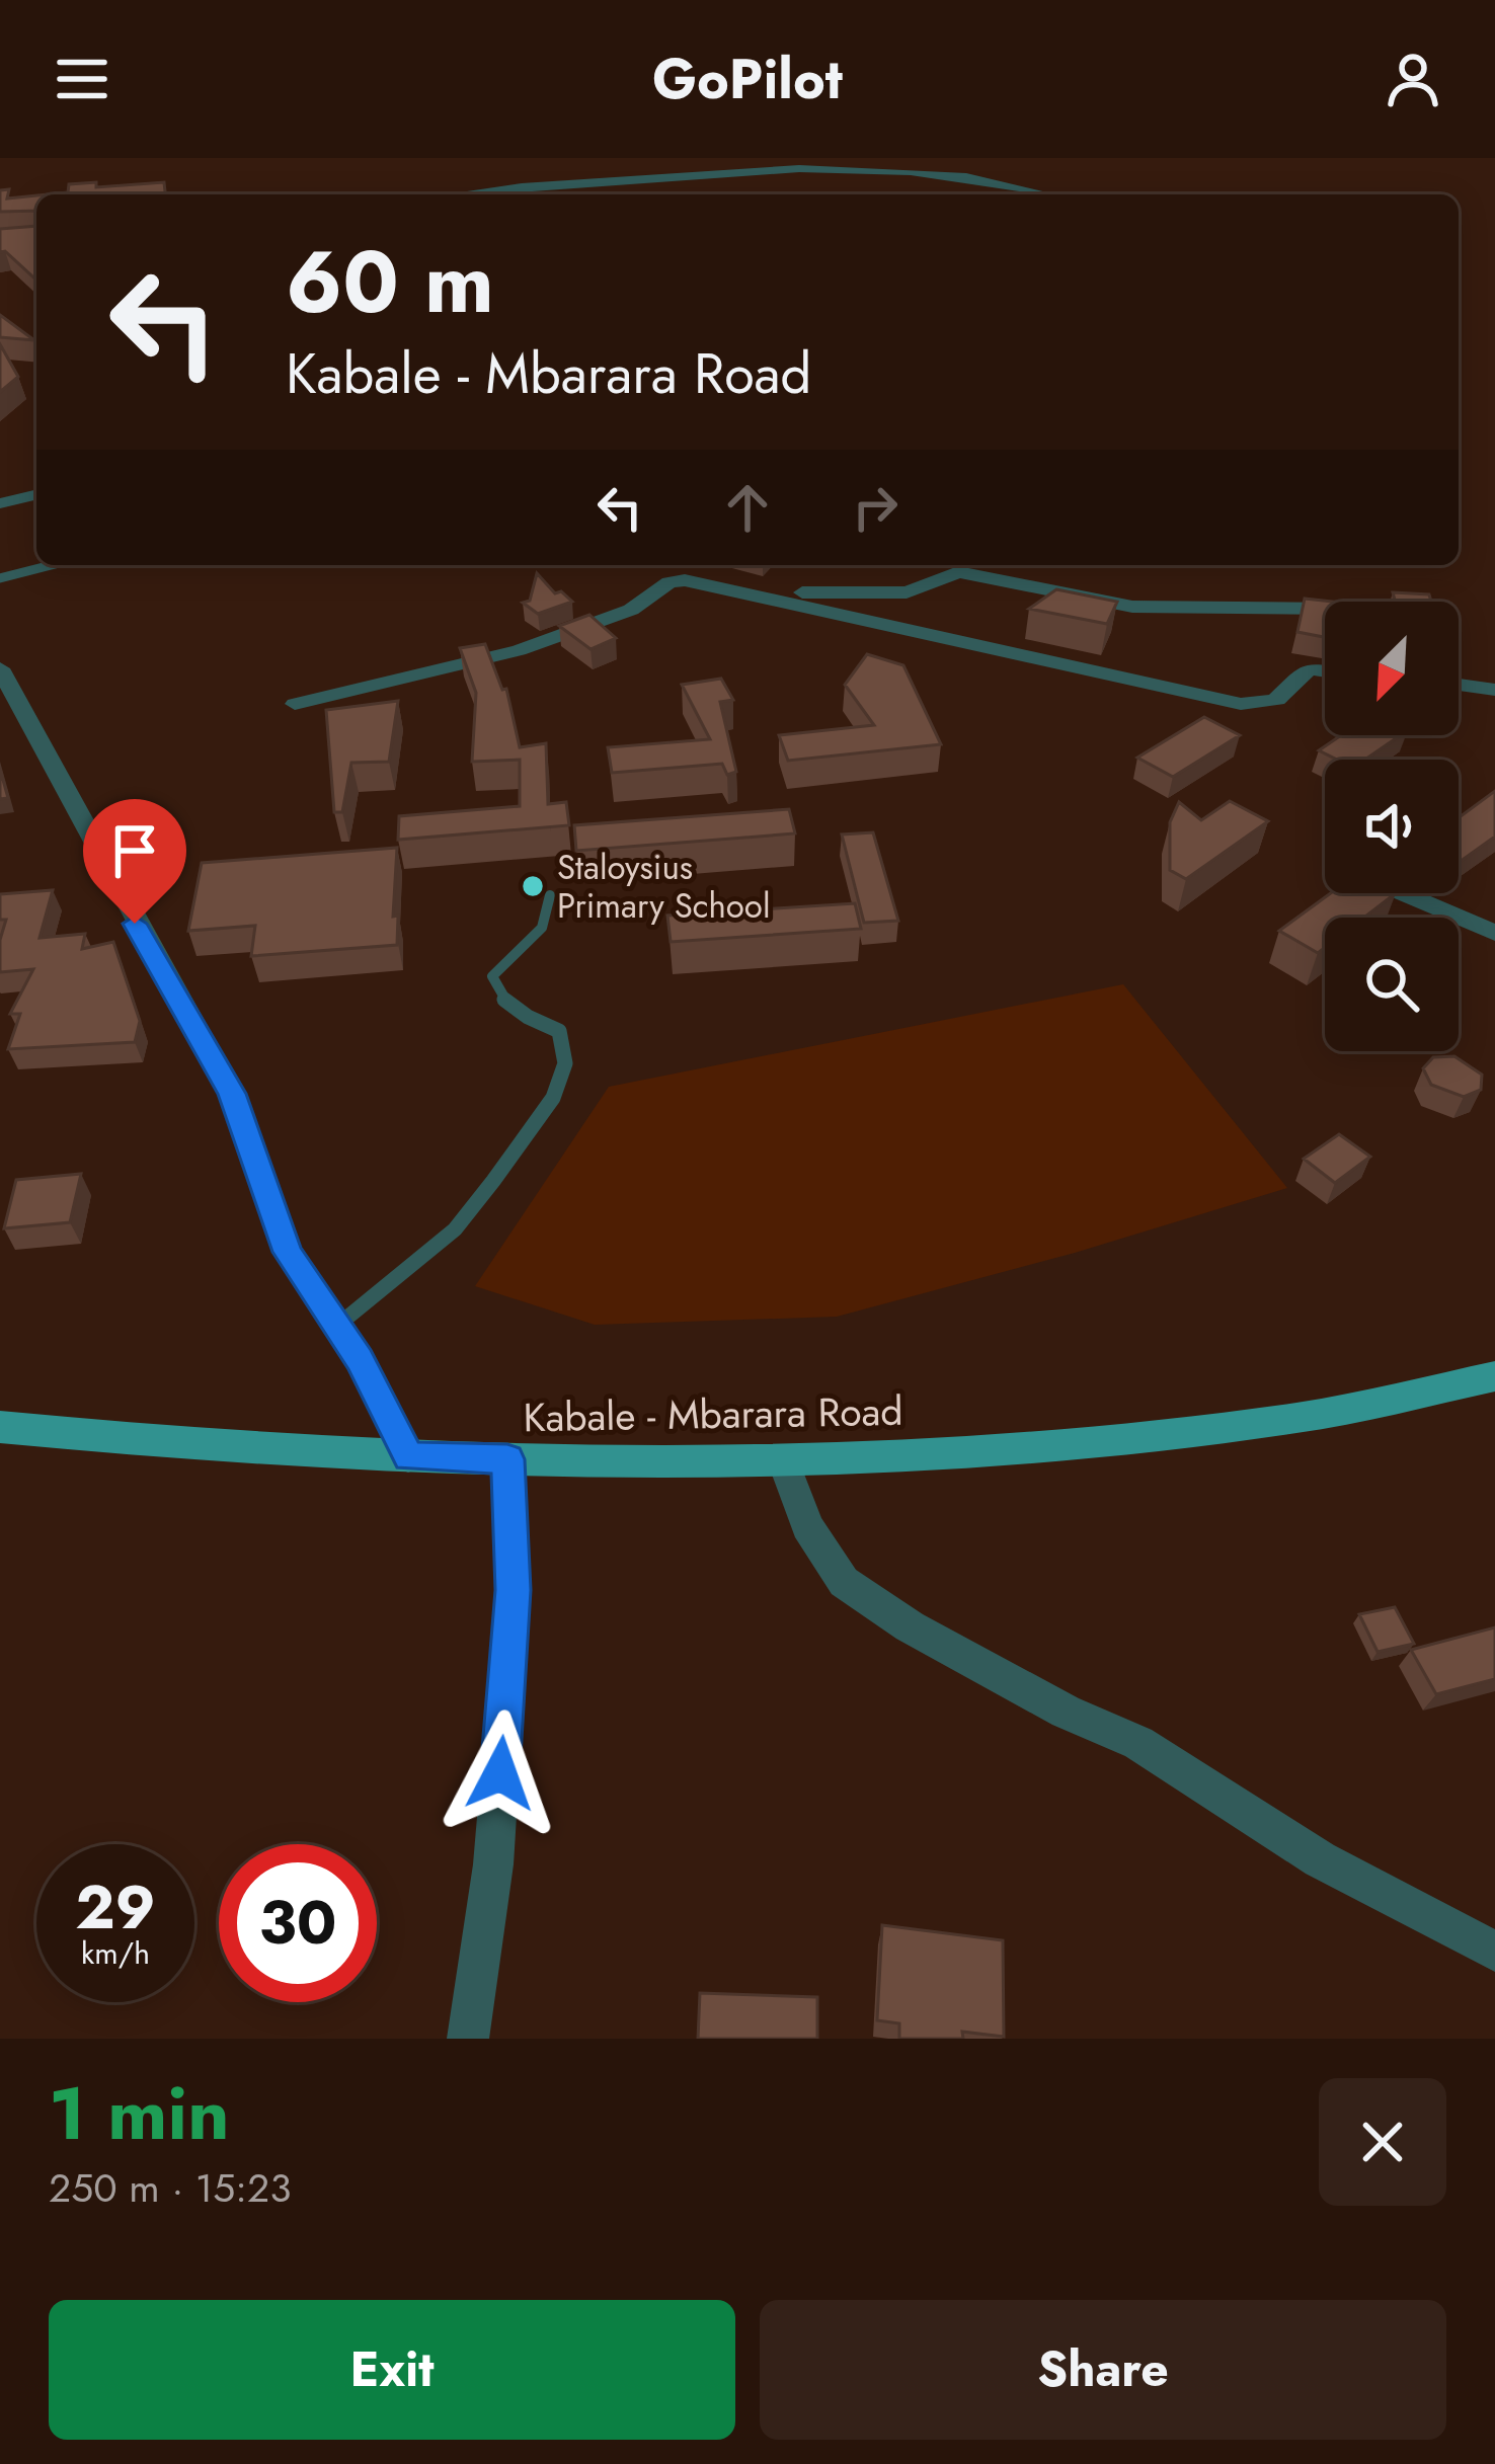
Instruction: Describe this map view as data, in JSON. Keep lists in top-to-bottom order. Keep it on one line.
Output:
{"streets":{"main road":["Kabale - Mbarara Road"]},"places":["Staloysius Primary School"],"north":"bottom left","page":{"header":"GoPilot","turn":["60 m","Kabale - Mbarara Road"],"speed":"29 km/h","limit":"30","heading":["1 min","250 m · 15:23"],"buttons":["Exit","Share"]}}
